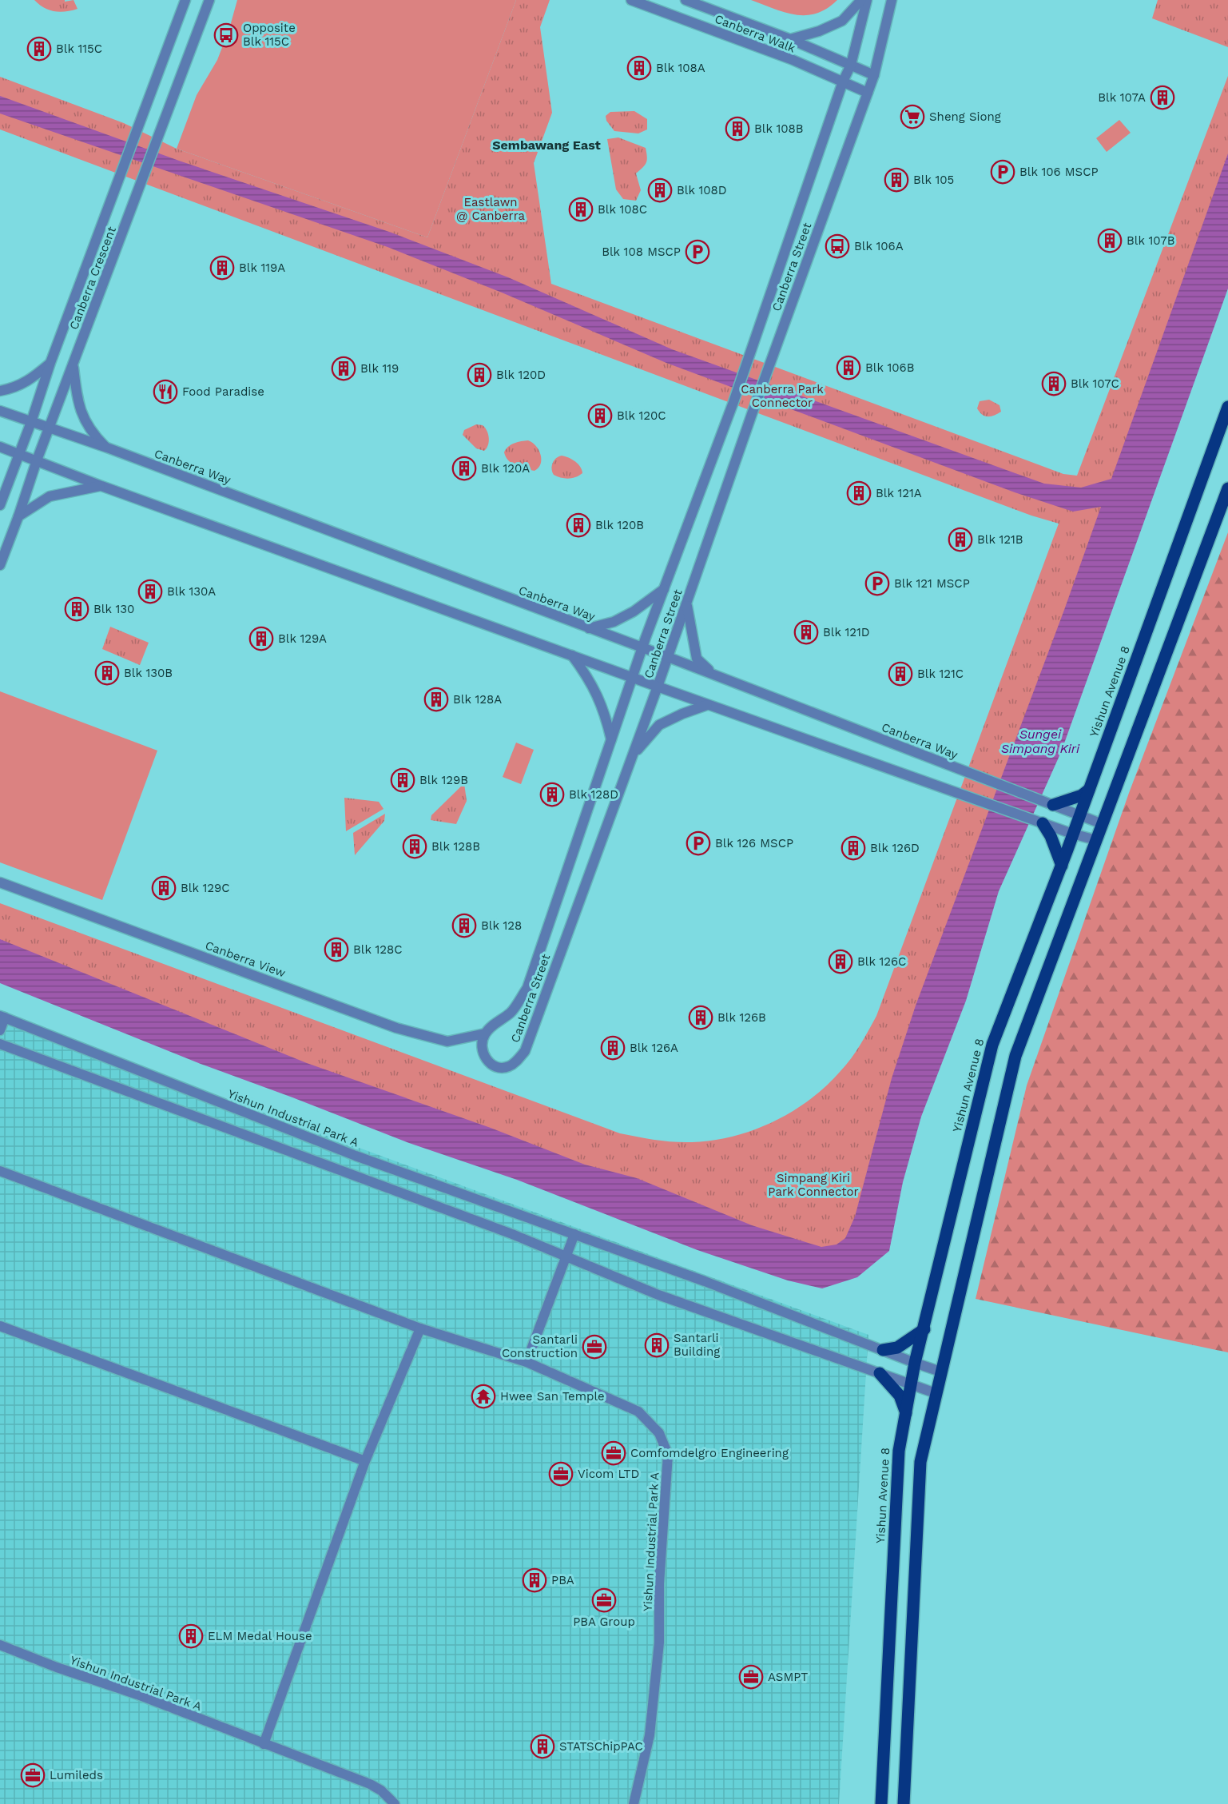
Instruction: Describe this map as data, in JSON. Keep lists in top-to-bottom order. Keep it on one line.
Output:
{"streets":{"main road":["Yishun Avenue 8"],"street":["Canberra Walk","Canberra Street","Canberra Crescent","Canberra Way","Canberra View","Yishun Industrial Park A"]},"crossings":[["Canberra Walk","Canberra Street"],["Canberra Street","Canberra Way"],["Canberra Street","Canberra View"],["Canberra Crescent","Canberra Way"],["Canberra Way","Yishun Avenue 8"],["Yishun Avenue 8","Yishun Industrial Park A"]],"districts":["Sembawang East"],"water":["Sungei Simpang Kiri"],"parks":["Eastlawn @ Canberra","Canberra Park Connector","Simpang Kiri Park Connector"],"places":{"bus stop":["Opposite Blk 115C","Blk 106A"],"building":["Blk 115C","Blk 108A","Blk 107A","Blk 108B","Blk 105","Blk 108D","Blk 108C","Blk 107B","Blk 119A","Blk 106B","Blk 119","Blk 120D","Blk 107C","Blk 120C","Blk 120A","Blk 121A","Blk 120B","Blk 121B","Blk 130A","Blk 130","Blk 121D","Blk 129A","Blk 130B","Blk 121C","Blk 128A","Blk 129B","Blk 128D","Blk 128B","Blk 126D","Blk 129C","Blk 128","Blk 128C","Blk 126C","Blk 126B","Blk 126A","Santarli Building","PBA","ELM Medal House","STATSChipPAC"],"supermarket":["Sheng Siong"],"parking":["Blk 106 MSCP","Blk 108 MSCP","Blk 121 MSCP","Blk 126 MSCP"],"restaurant":["Food Paradise"],"office":["Santarli Construction","Comfomdelgro Engineering","Vicom LTD","PBA Group","ASMPT","Lumileds"],"temple":["Hwee San Temple"]}}
